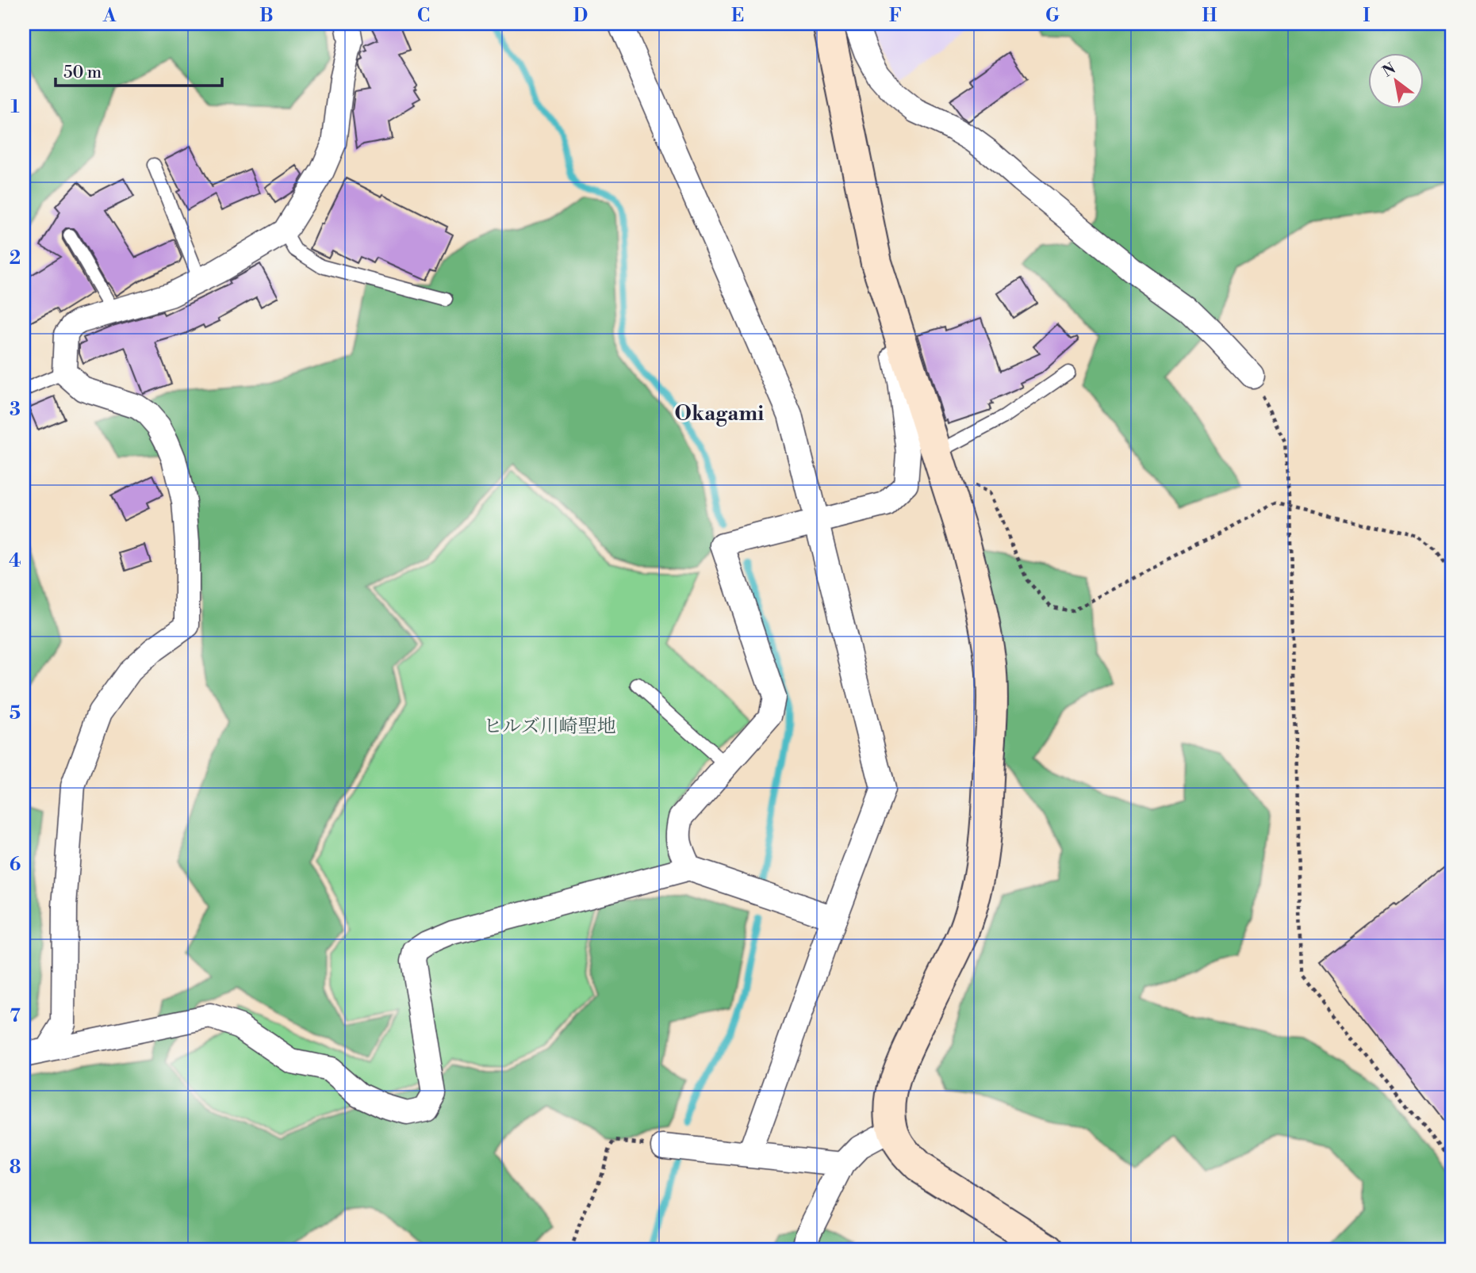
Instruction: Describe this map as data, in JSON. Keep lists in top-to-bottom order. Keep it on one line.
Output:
{"districts":["Okagami"],"parks":["ヒルズ川崎聖地"],"scale_bar":"50 m","north":"top left","grid":{"columns":["A","B","C","D","E","F","G","H","I"],"rows":["1","2","3","4","5","6","7","8"]}}
